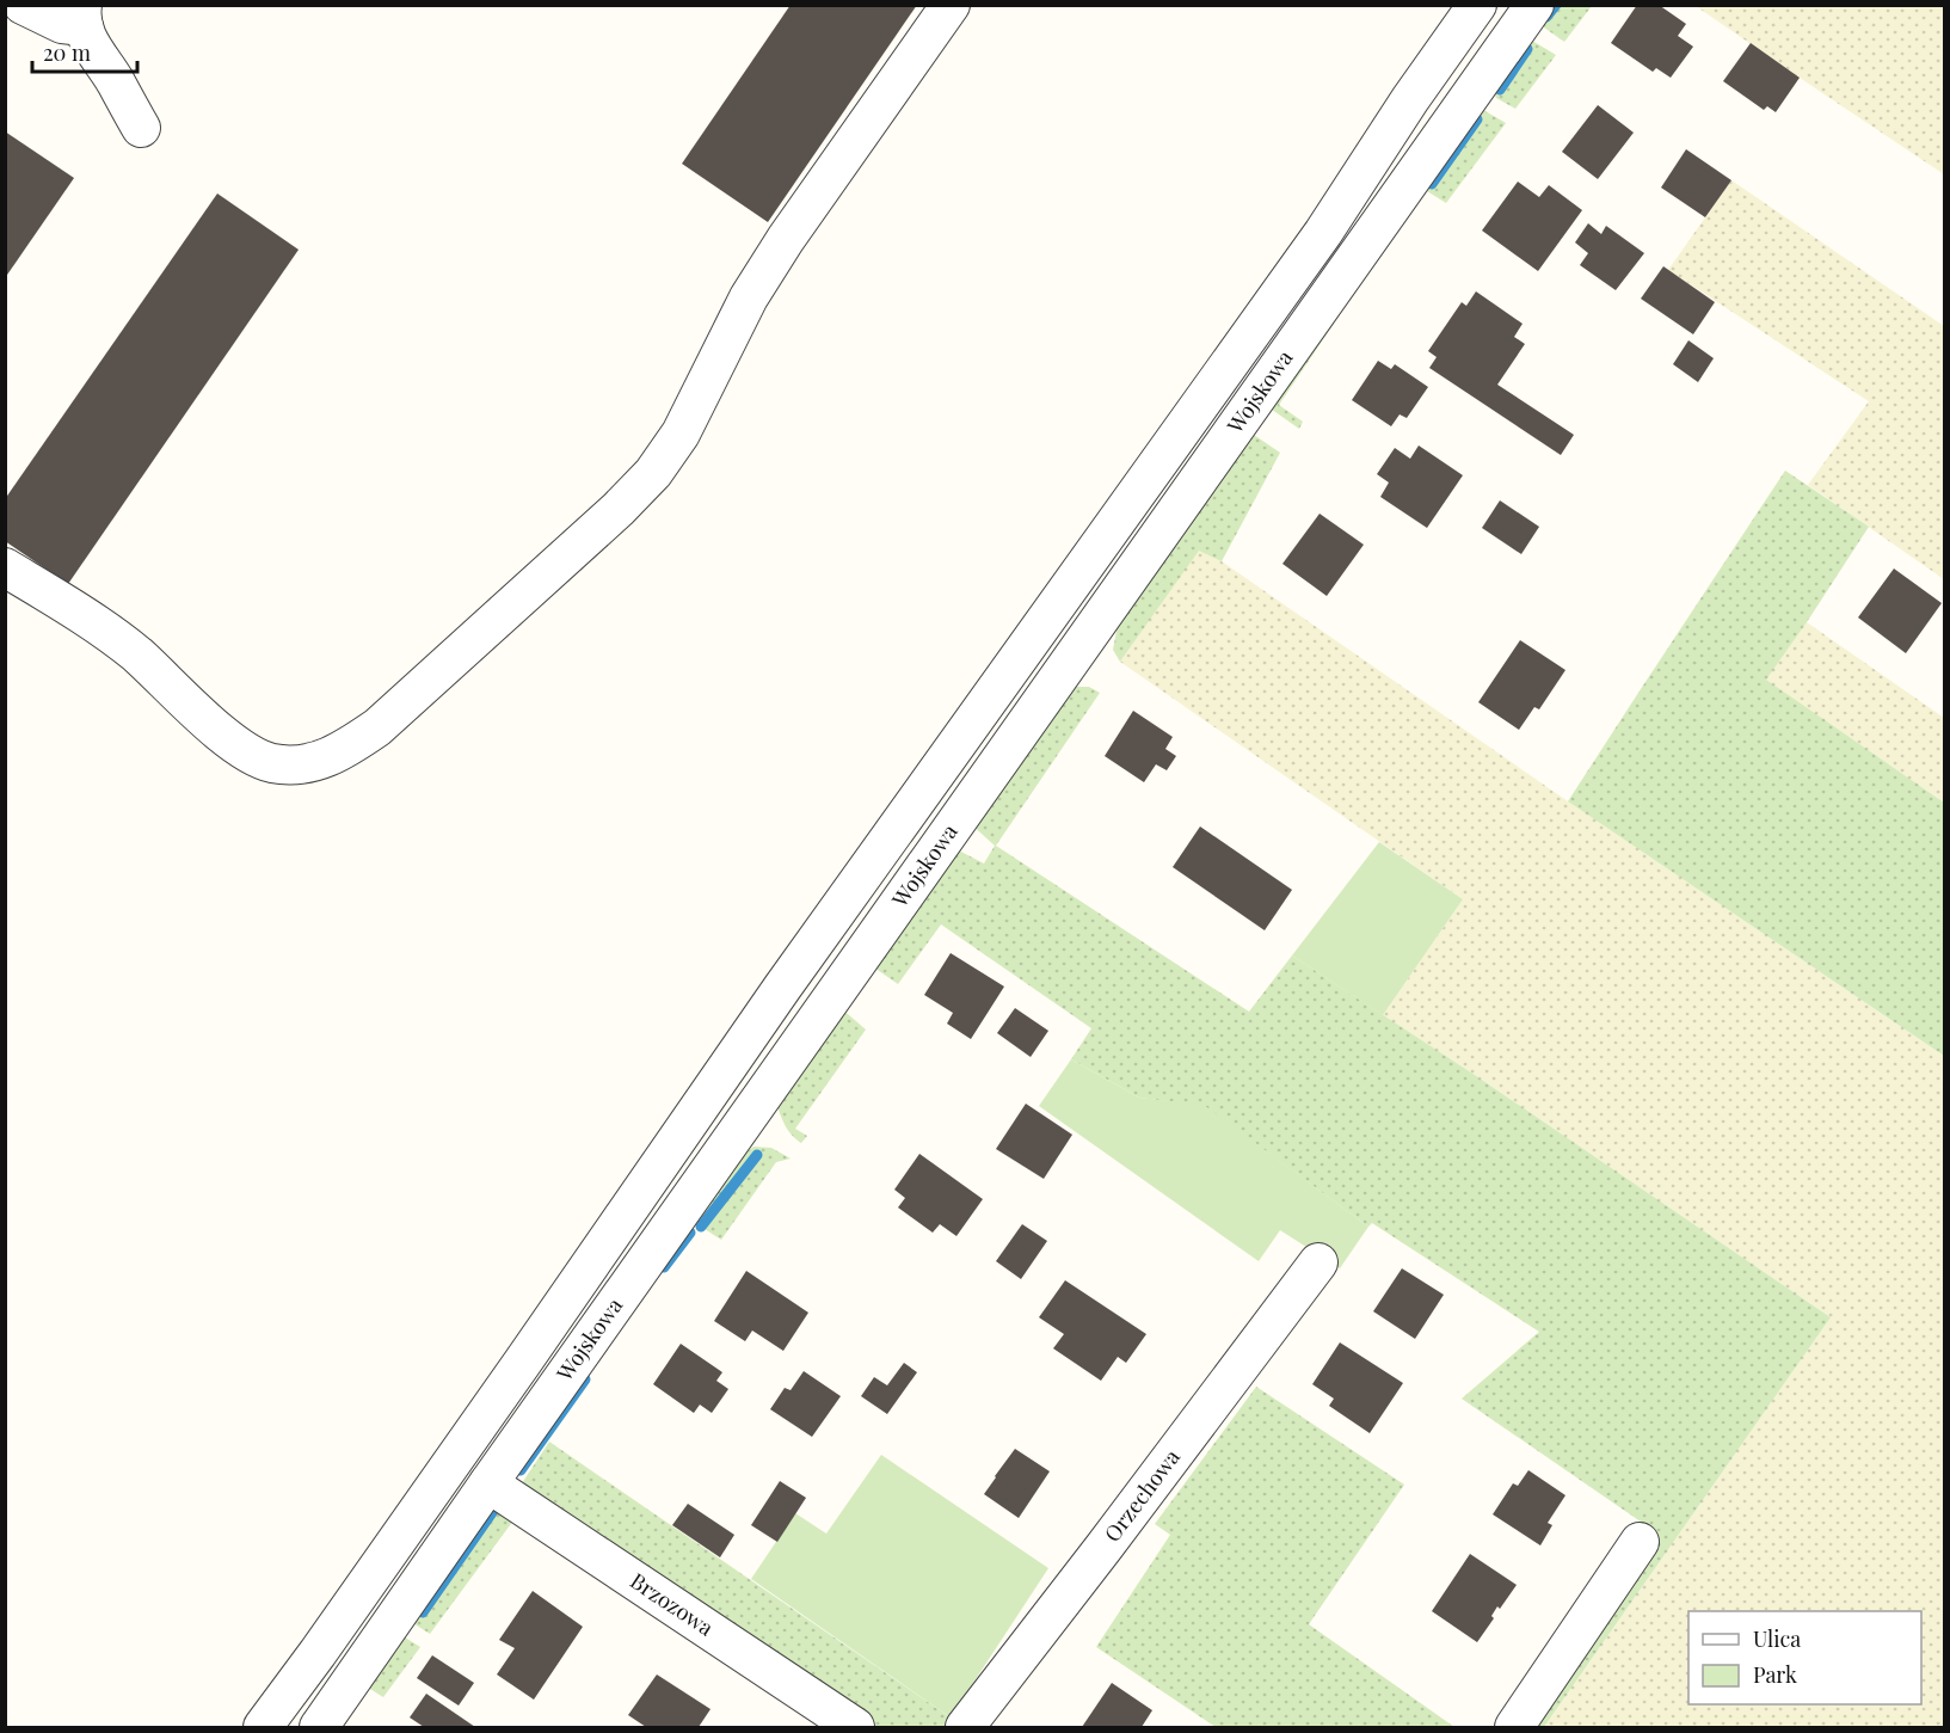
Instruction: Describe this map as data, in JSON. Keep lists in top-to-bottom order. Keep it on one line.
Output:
{"streets":{"street":["Wojskowa","Orzechowa","Brzozowa"]},"crossings":[["Wojskowa","Brzozowa"]],"legend":["Ulica","Park"],"scale_bar":"20 m"}
